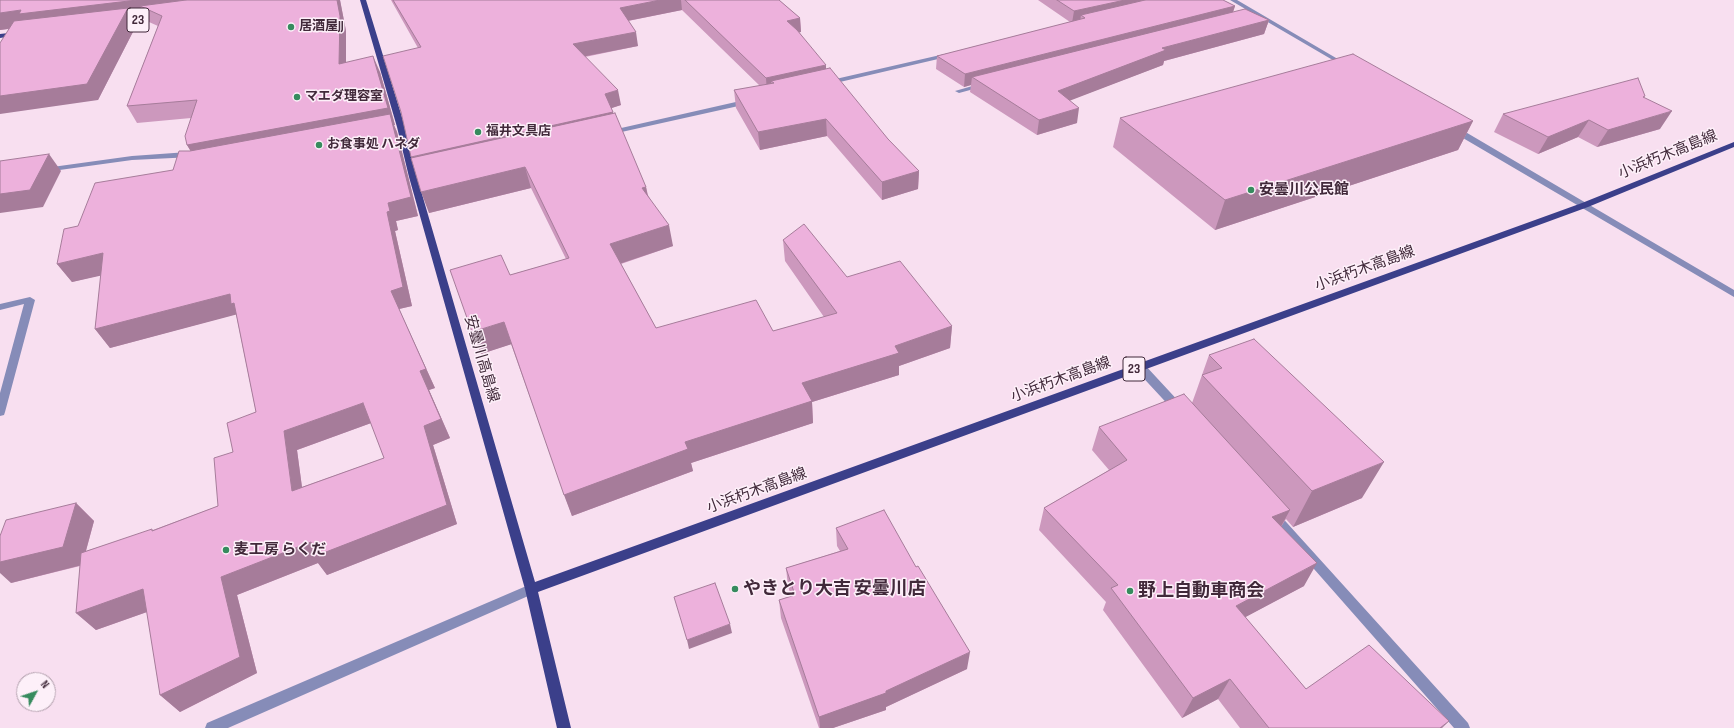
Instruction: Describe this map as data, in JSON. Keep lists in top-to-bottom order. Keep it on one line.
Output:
{"streets":{"main road":["23","小浜朽木高島線","安曇川高島線"]},"crossings":[["小浜朽木高島線","安曇川高島線"]],"places":["居酒屋JJ","マエダ理容室","福井文具店","お食事処 ハネダ","安曇川公民館","麦工房 らくだ","やきとり大吉 安曇川店","野上自動車商会"],"north":"top right"}
